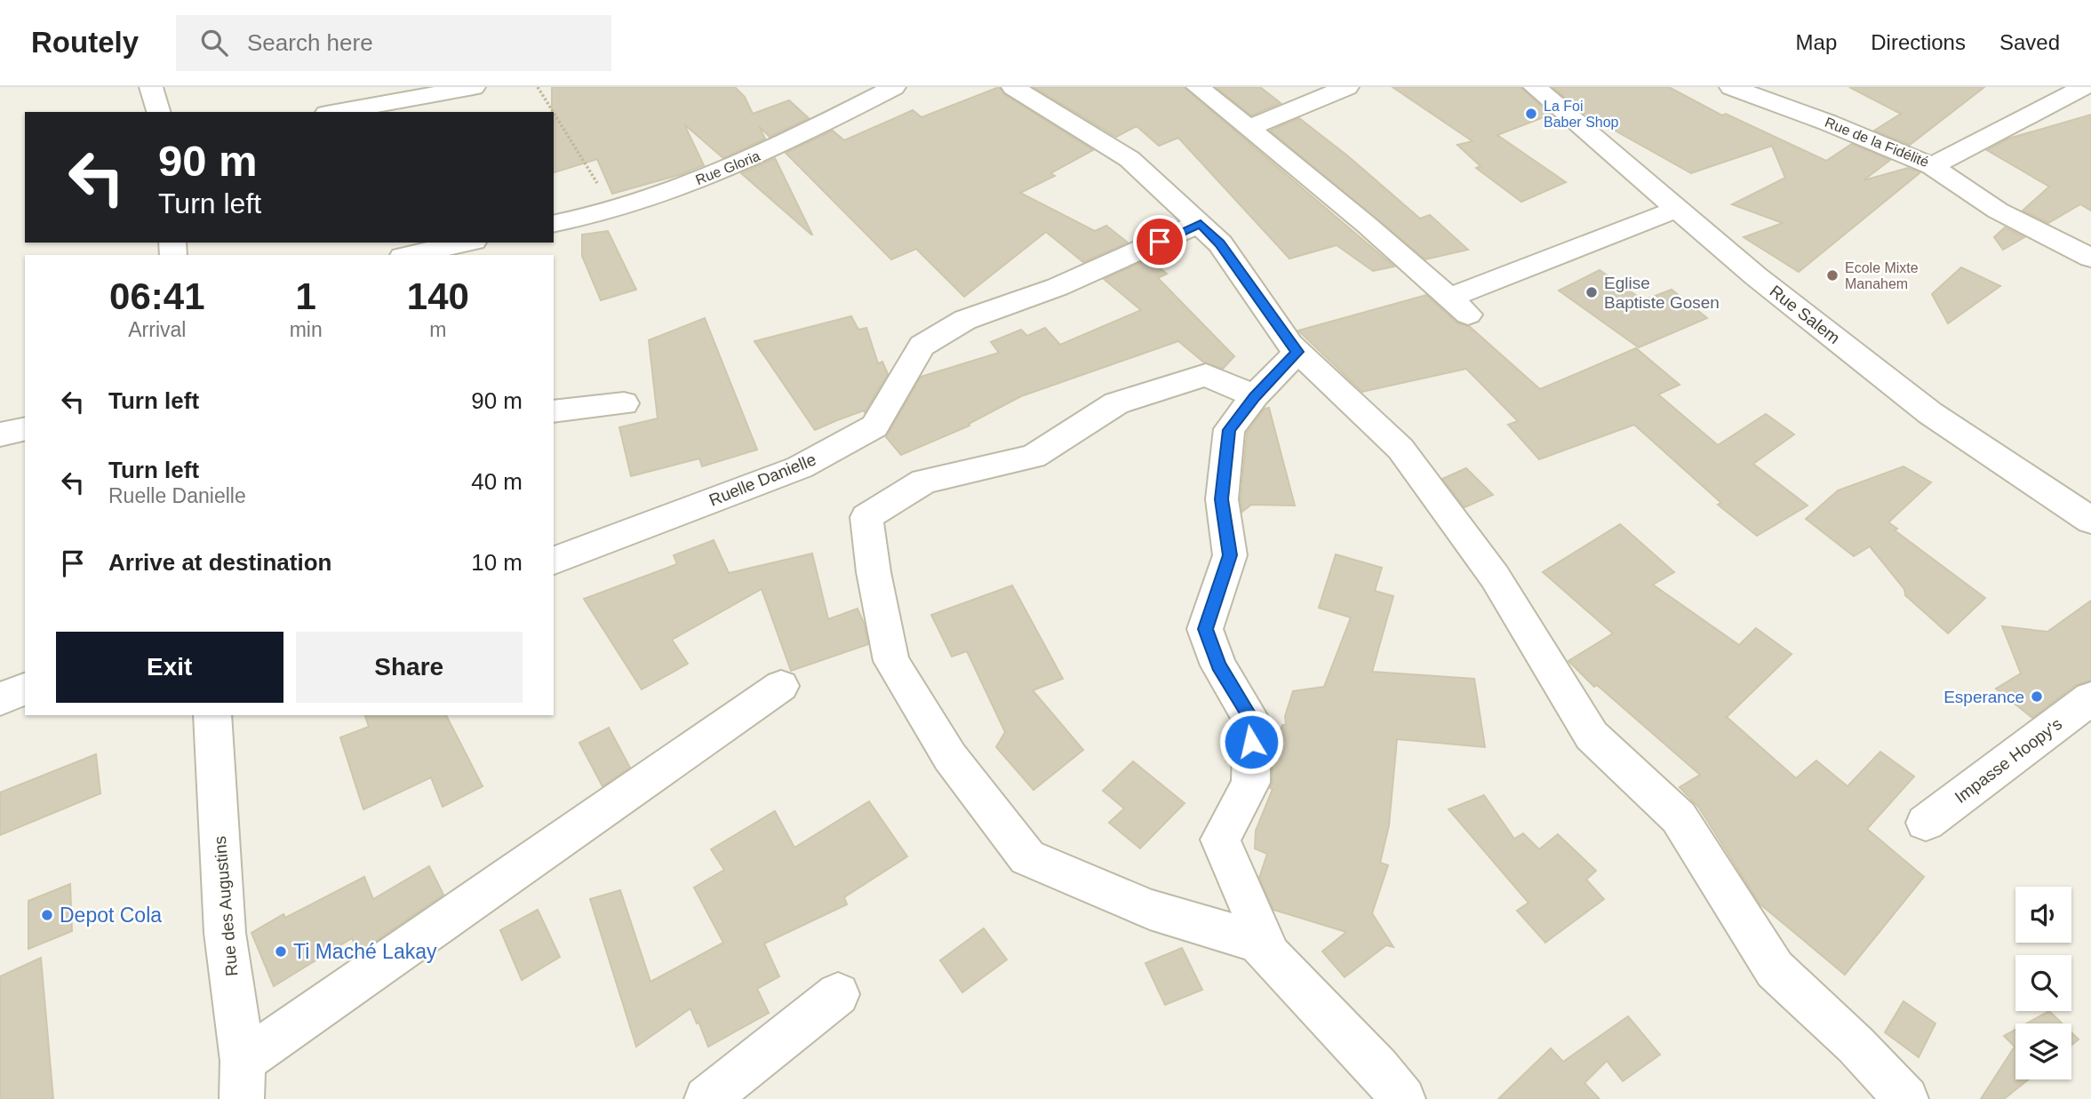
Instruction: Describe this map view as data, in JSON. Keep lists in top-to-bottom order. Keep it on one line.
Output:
{"streets":{"street":["Rue de la Fidélité","Rue Gloria","Rue Salem","Ruelle Danielle","Impasse Hoopy's","Rue des Augustins"]},"places":["La Foi Baber Shop","Ecole Mixte Manahem","Eglise Baptiste Gosen","Esperance","Depot Cola","Ti Maché Lakay"],"page":{"header":"Routely","search":"Search here","nav":["Map","Directions","Saved"],"turn":["90 m","Turn left"],"eta":["06:41","Arrival","1","min","140","m"],"list":[{"name":"Turn left","value":"90 m"},{"name":"Turn left","note":"Ruelle Danielle","value":"40 m"},{"name":"Arrive at destination","value":"10 m"}],"buttons":["Exit","Share"]}}
